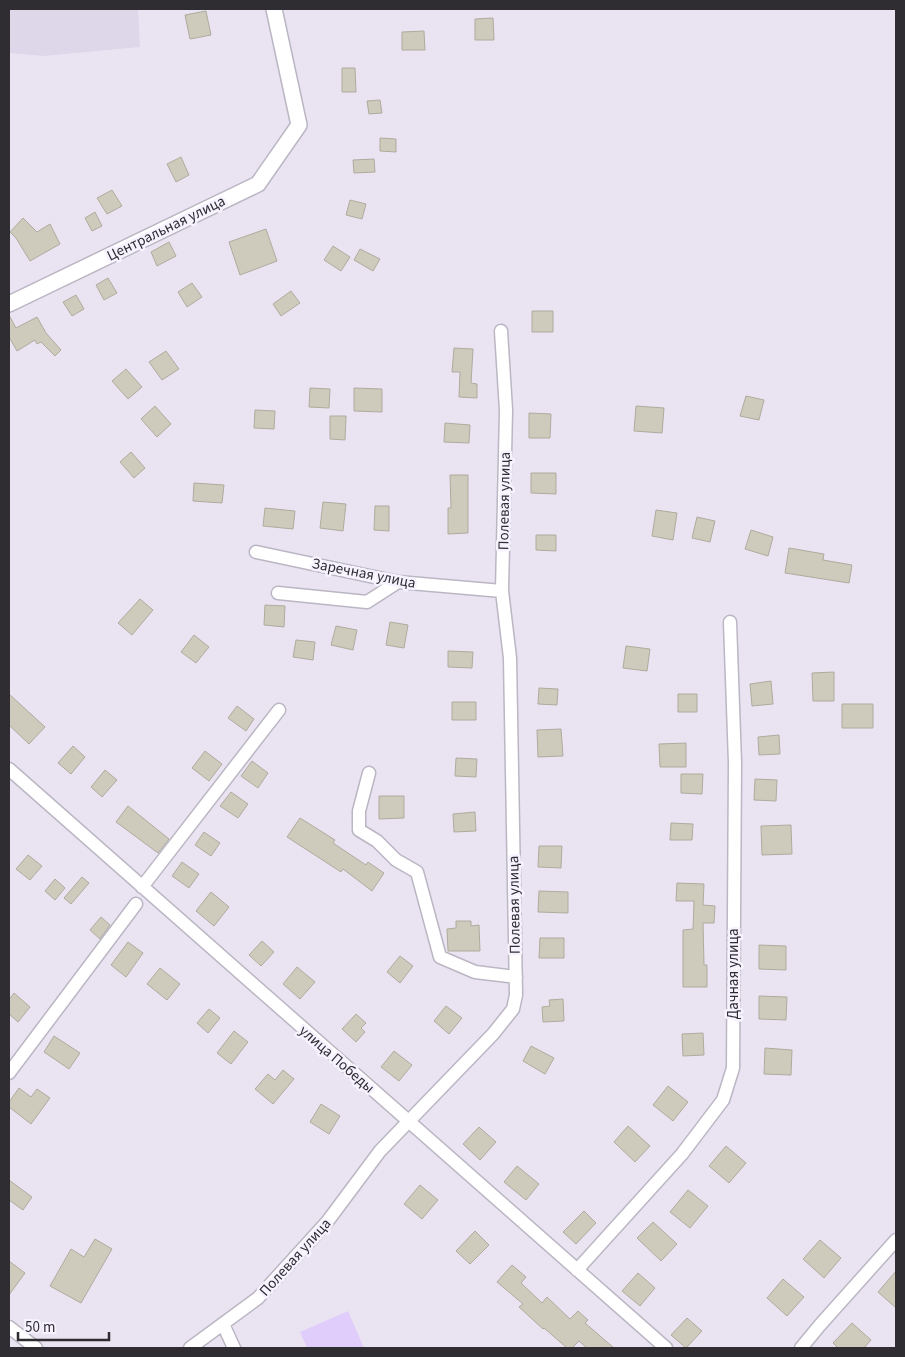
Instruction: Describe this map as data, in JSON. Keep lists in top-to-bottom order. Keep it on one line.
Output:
{"streets":{"street":["Центральная улица","Полевая улица","Заречная улица","Дачная улица","улица Победы"]},"crossings":[["Полевая улица","Заречная улица"],["Полевая улица","улица Победы"],["Дачная улица","улица Победы"]],"scale_bar":"50 m"}
